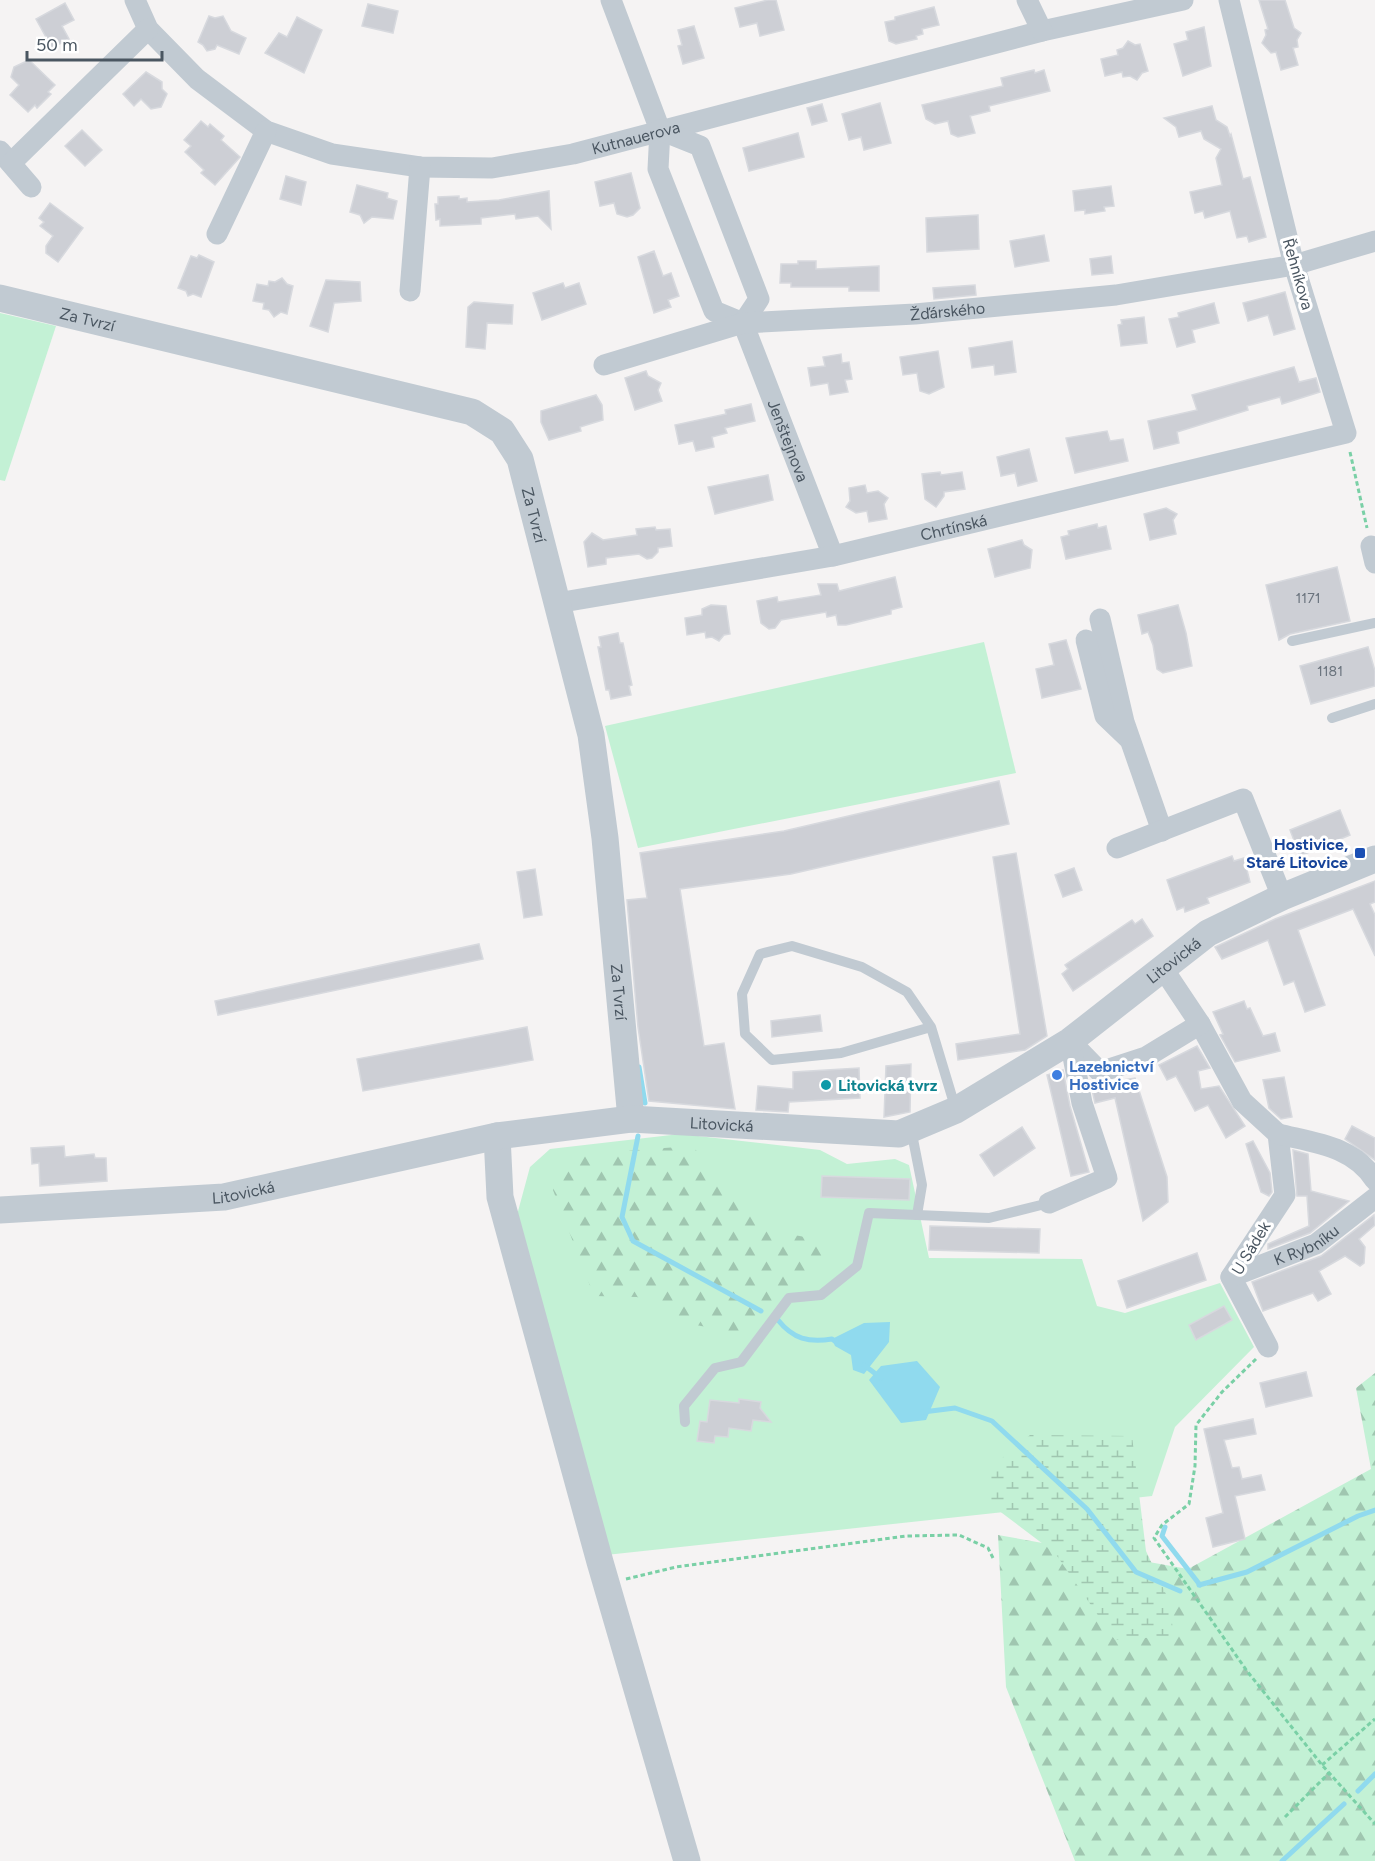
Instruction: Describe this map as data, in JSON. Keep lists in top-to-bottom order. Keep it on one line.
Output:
{"streets":{"street":["Kutnauerova","Řehníkova","Žďárského","Za Tvrzí","Jenštejnova","Chrtínská","Litovická","K Rybníku","U Sádek"]},"crossings":[["Řehníkova","Žďárského"],["Řehníkova","Chrtínská"],["Žďárského","Jenštejnova"],["Za Tvrzí","Chrtínská"],["Za Tvrzí","Litovická"],["Jenštejnova","Chrtínská"],["K Rybníku","U Sádek"]],"places":{"transit":["Hostivice, Staré Litovice"],"other":["Lazebnictví Hostivice","Litovická tvrz"]},"house_numbers":["1171","1181"],"scale_bar":"50 m"}
